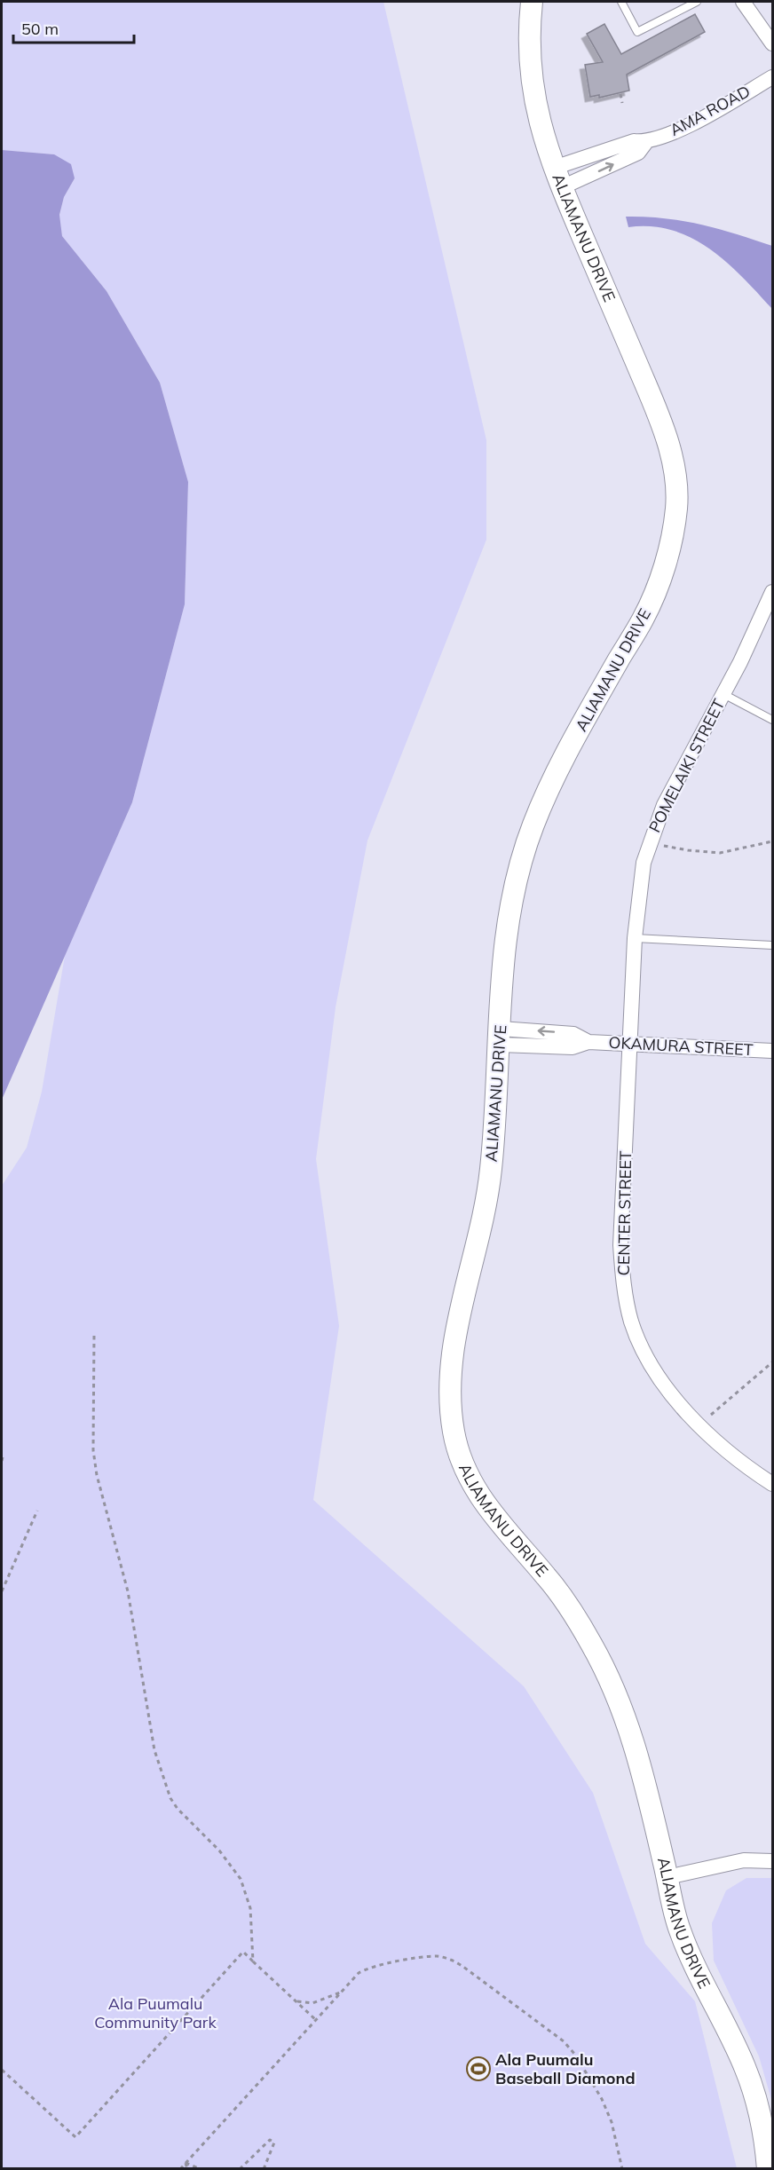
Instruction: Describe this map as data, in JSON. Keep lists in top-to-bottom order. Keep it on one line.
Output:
{"streets":{"street":["AMA ROAD","ALIAMANU DRIVE","POMELAIKI STREET","OKAMURA STREET","CENTER STREET"]},"crossings":[["AMA ROAD","ALIAMANU DRIVE"],["ALIAMANU DRIVE","OKAMURA STREET"],["POMELAIKI STREET","OKAMURA STREET"],["POMELAIKI STREET","CENTER STREET"],["OKAMURA STREET","CENTER STREET"]],"parks":["Ala Puumalu Community Park"],"places":{"sports":["Ala Puumalu Baseball Diamond"]},"scale_bar":"50 m"}
